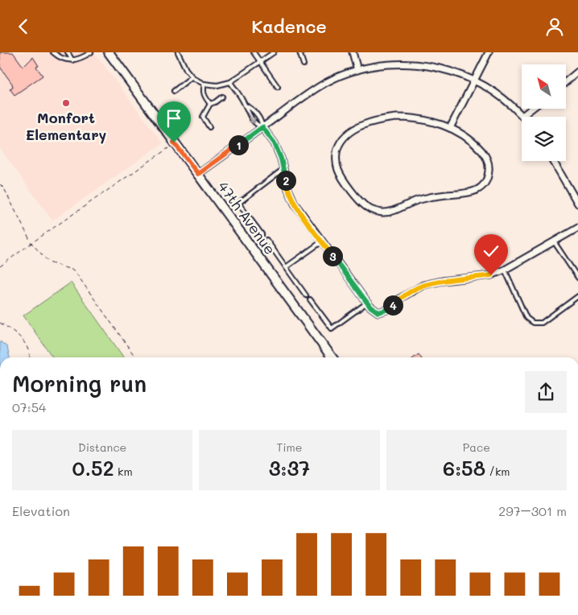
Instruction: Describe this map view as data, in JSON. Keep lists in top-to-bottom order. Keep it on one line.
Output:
{"streets":{"main road":["47th Avenue"]},"places":["Monfort Elementary"],"north":"top left","page":{"header":"Kadence","pins":["1","2","3","4"],"heading":["Morning run","07:54"],"stats":[["Distance","0.52 km"],["Time","3:37"],["Pace","6:58 /km"]],"chart":["Elevation","297–301 m"]}}
